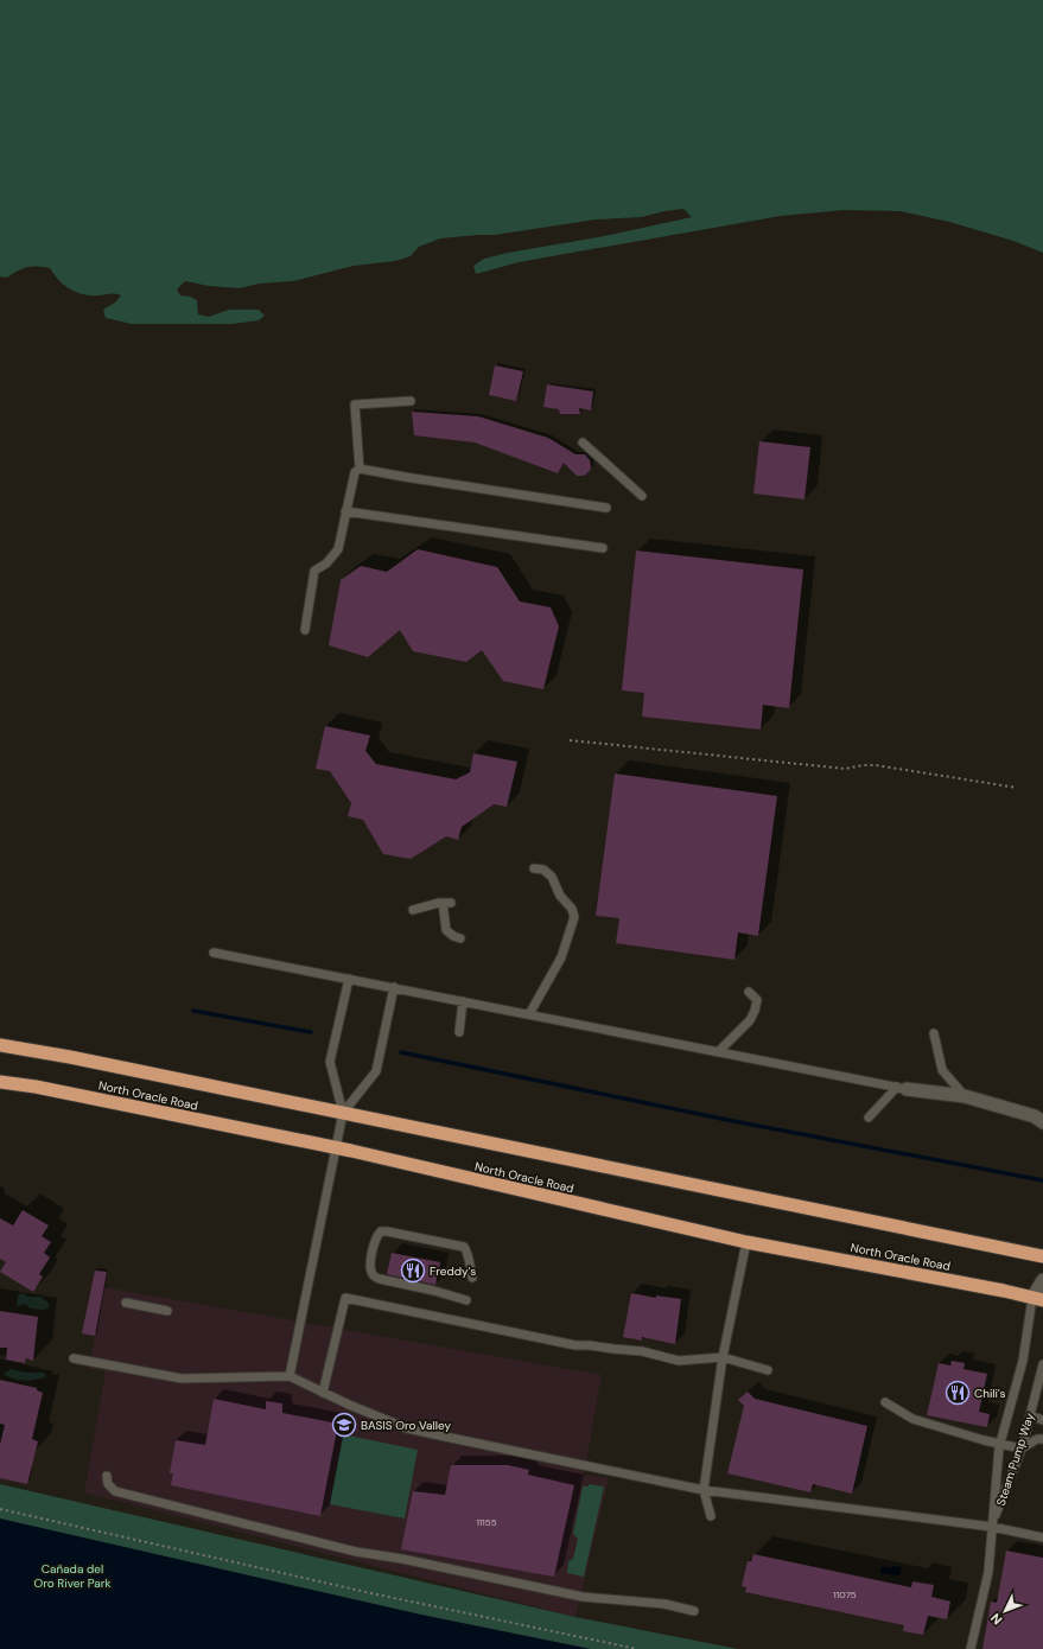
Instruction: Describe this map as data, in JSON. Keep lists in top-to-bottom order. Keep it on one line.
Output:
{"streets":{"highway":["North Oracle Road"],"lane":["Steam Pump Way"]},"crossings":[["North Oracle Road","Steam Pump Way"]],"parks":["Cañada del Oro River Park"],"places":{"restaurant":["Freddy's","Chili's"],"school or university":["BASIS Oro Valley"]},"house_numbers":["11155","11075"],"north":"bottom left"}
